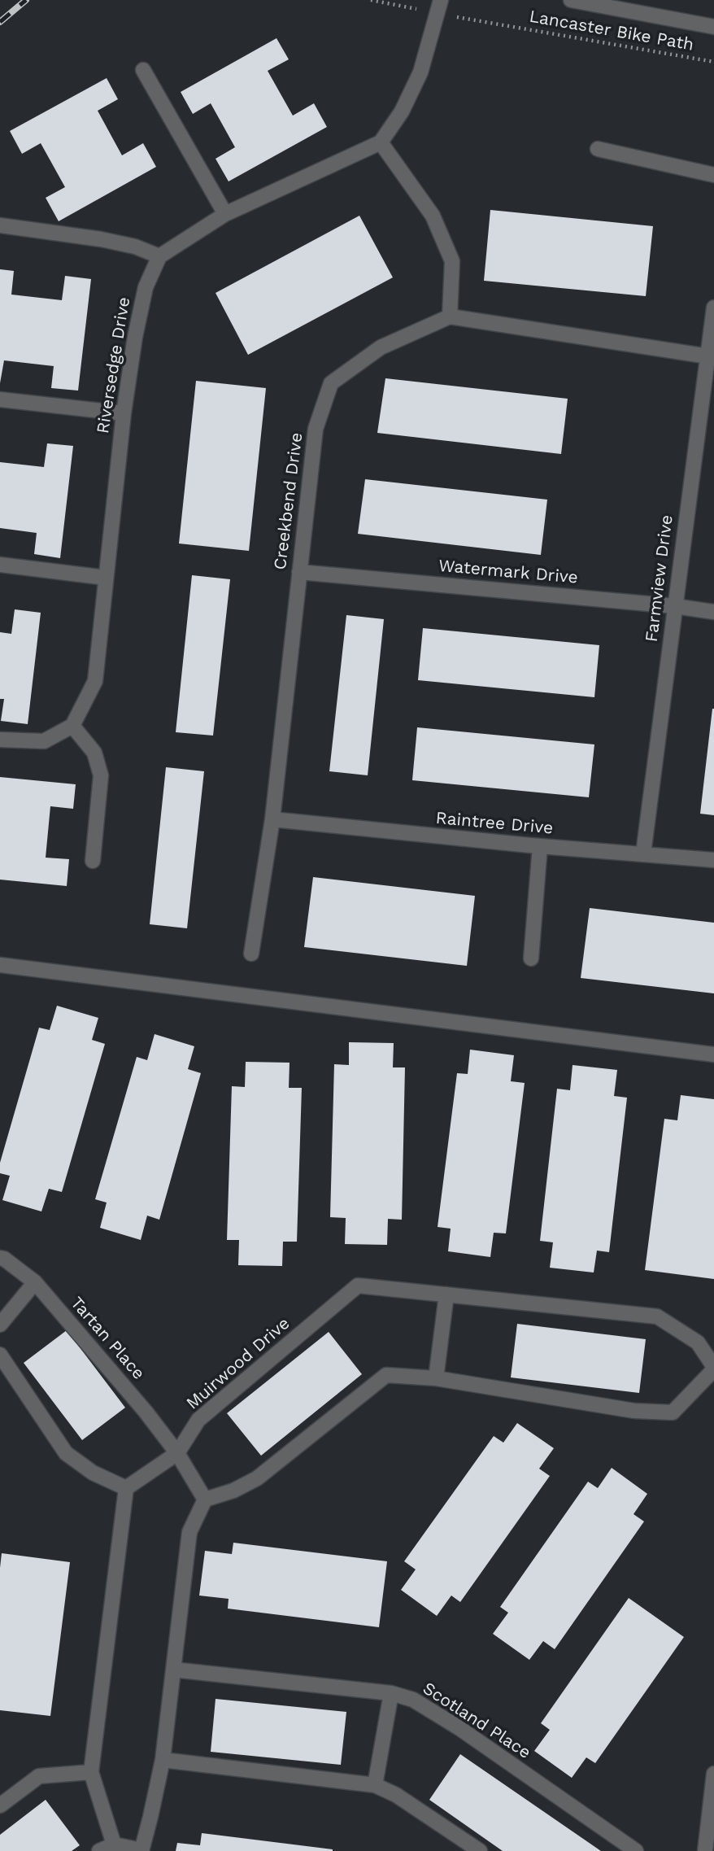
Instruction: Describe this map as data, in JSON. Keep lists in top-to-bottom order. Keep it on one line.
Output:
{"streets":{"street":["Riversedge Drive","Creekbend Drive","Watermark Drive","Farmview Drive","Raintree Drive","Tartan Place","Muirwood Drive","Scotland Place"],"path":["Lancaster Bike Path"]},"crossings":[["Creekbend Drive","Watermark Drive"],["Creekbend Drive","Raintree Drive"],["Watermark Drive","Farmview Drive"],["Farmview Drive","Raintree Drive"],["Tartan Place","Muirwood Drive"]]}
